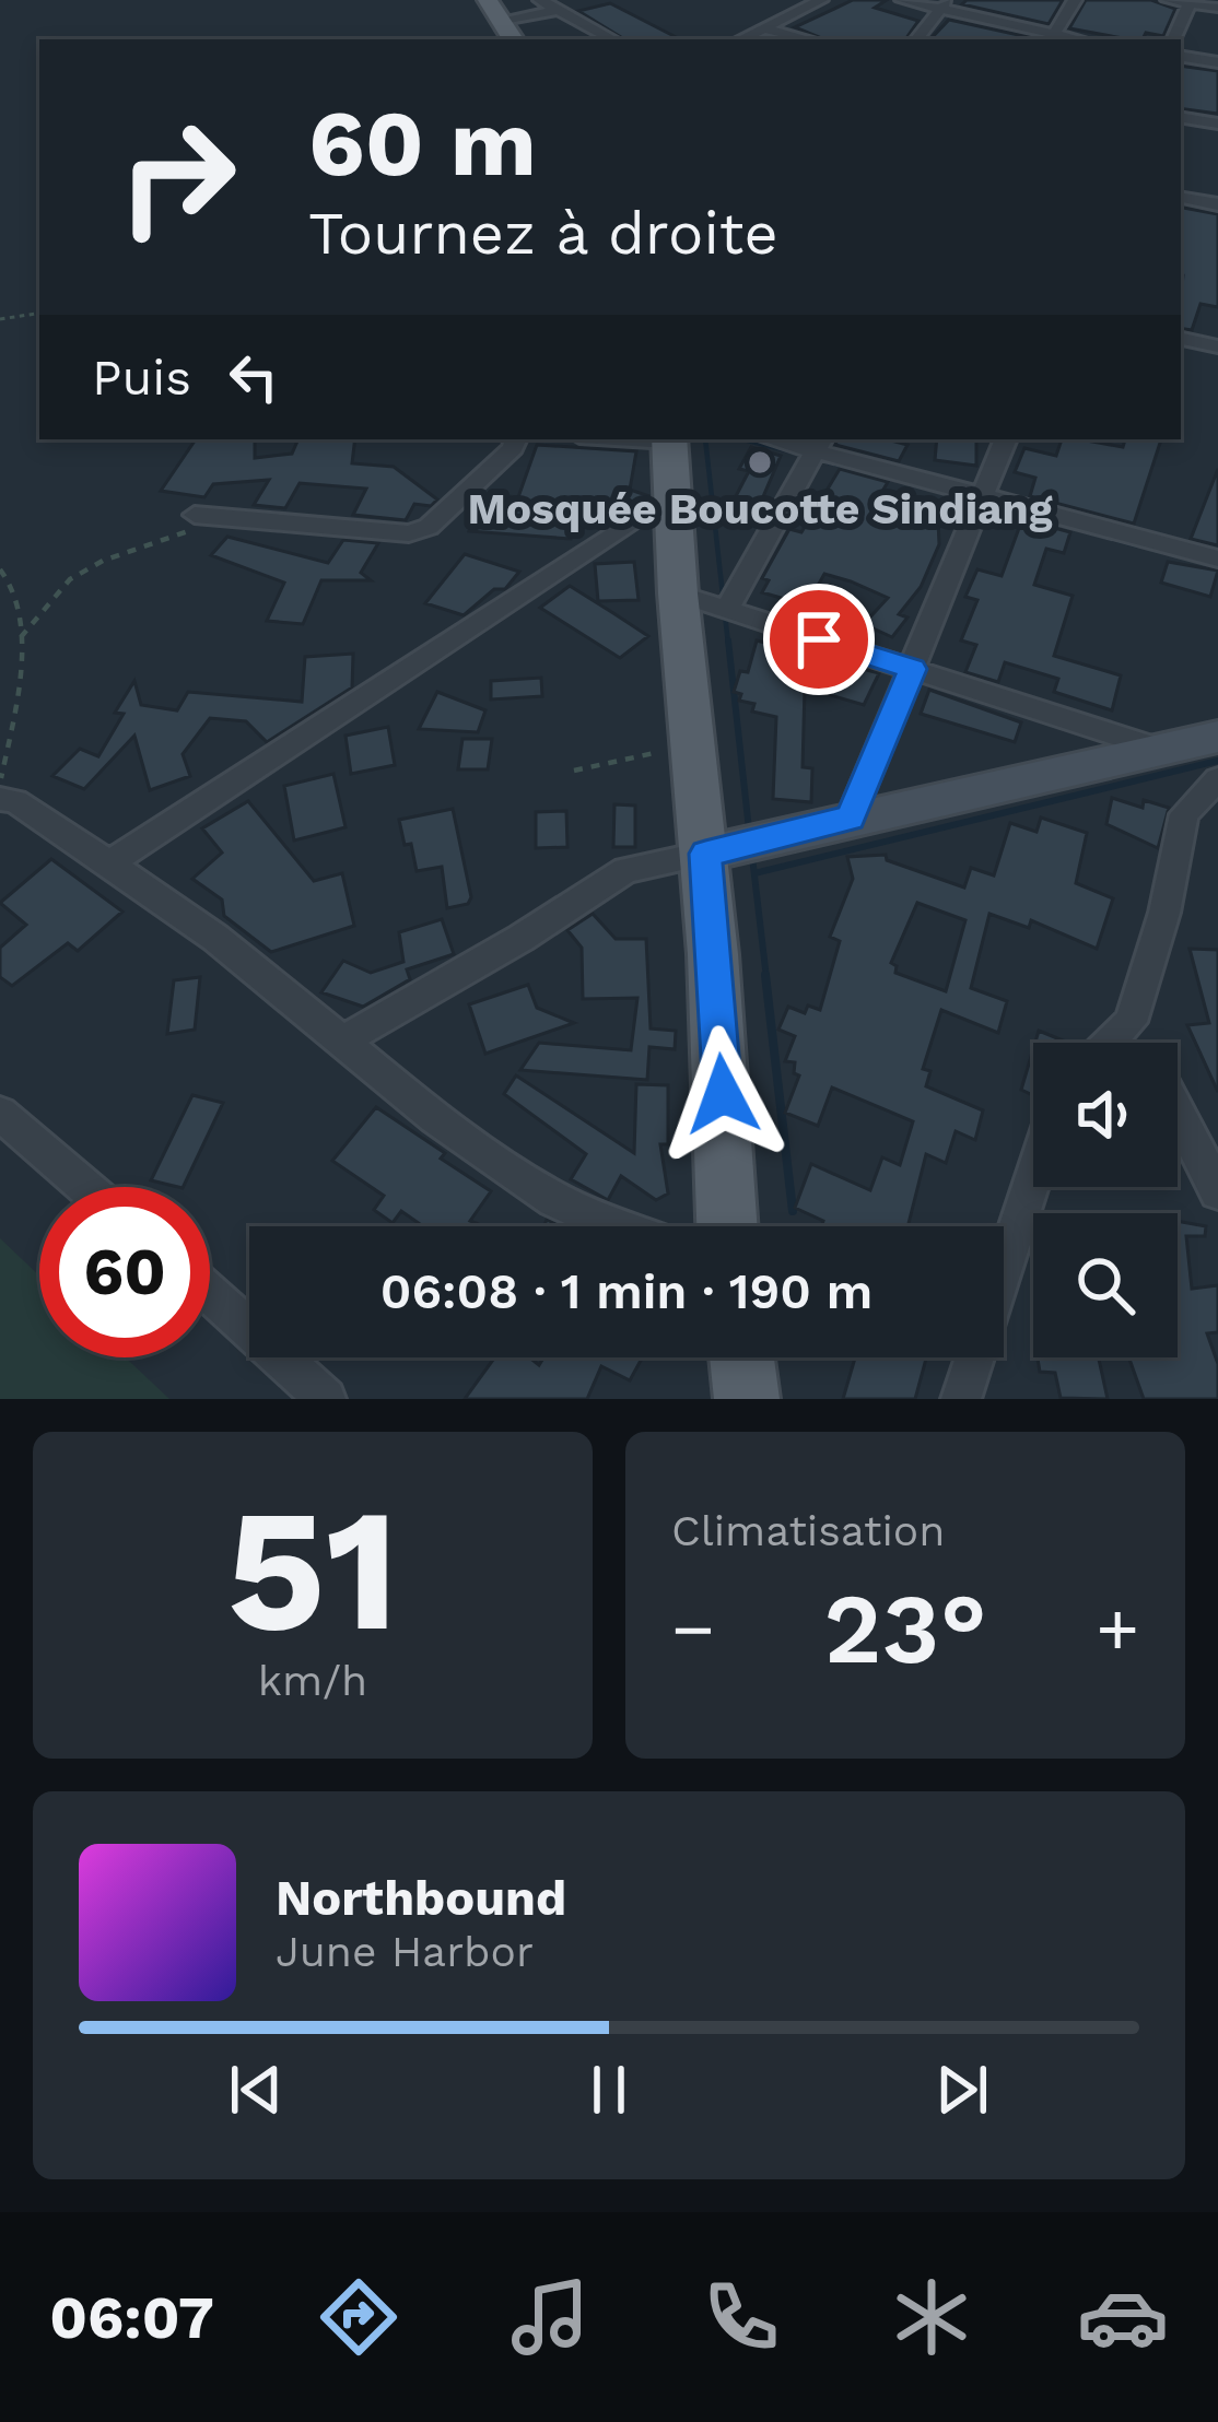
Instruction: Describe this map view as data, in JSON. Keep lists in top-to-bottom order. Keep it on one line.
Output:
{"places":["Mosquée Boucotte Sindiang"],"page":{"turn":["60 m","Tournez à droite"],"then":"Puis","limit":"60","trip":"06:08 · 1 min · 190 m","tile":[["51","km/h"],"Climatisation"],"heat":["−","23°","+"],"song":["Northbound","June Harbor"],"tabs":"06:07"}}
